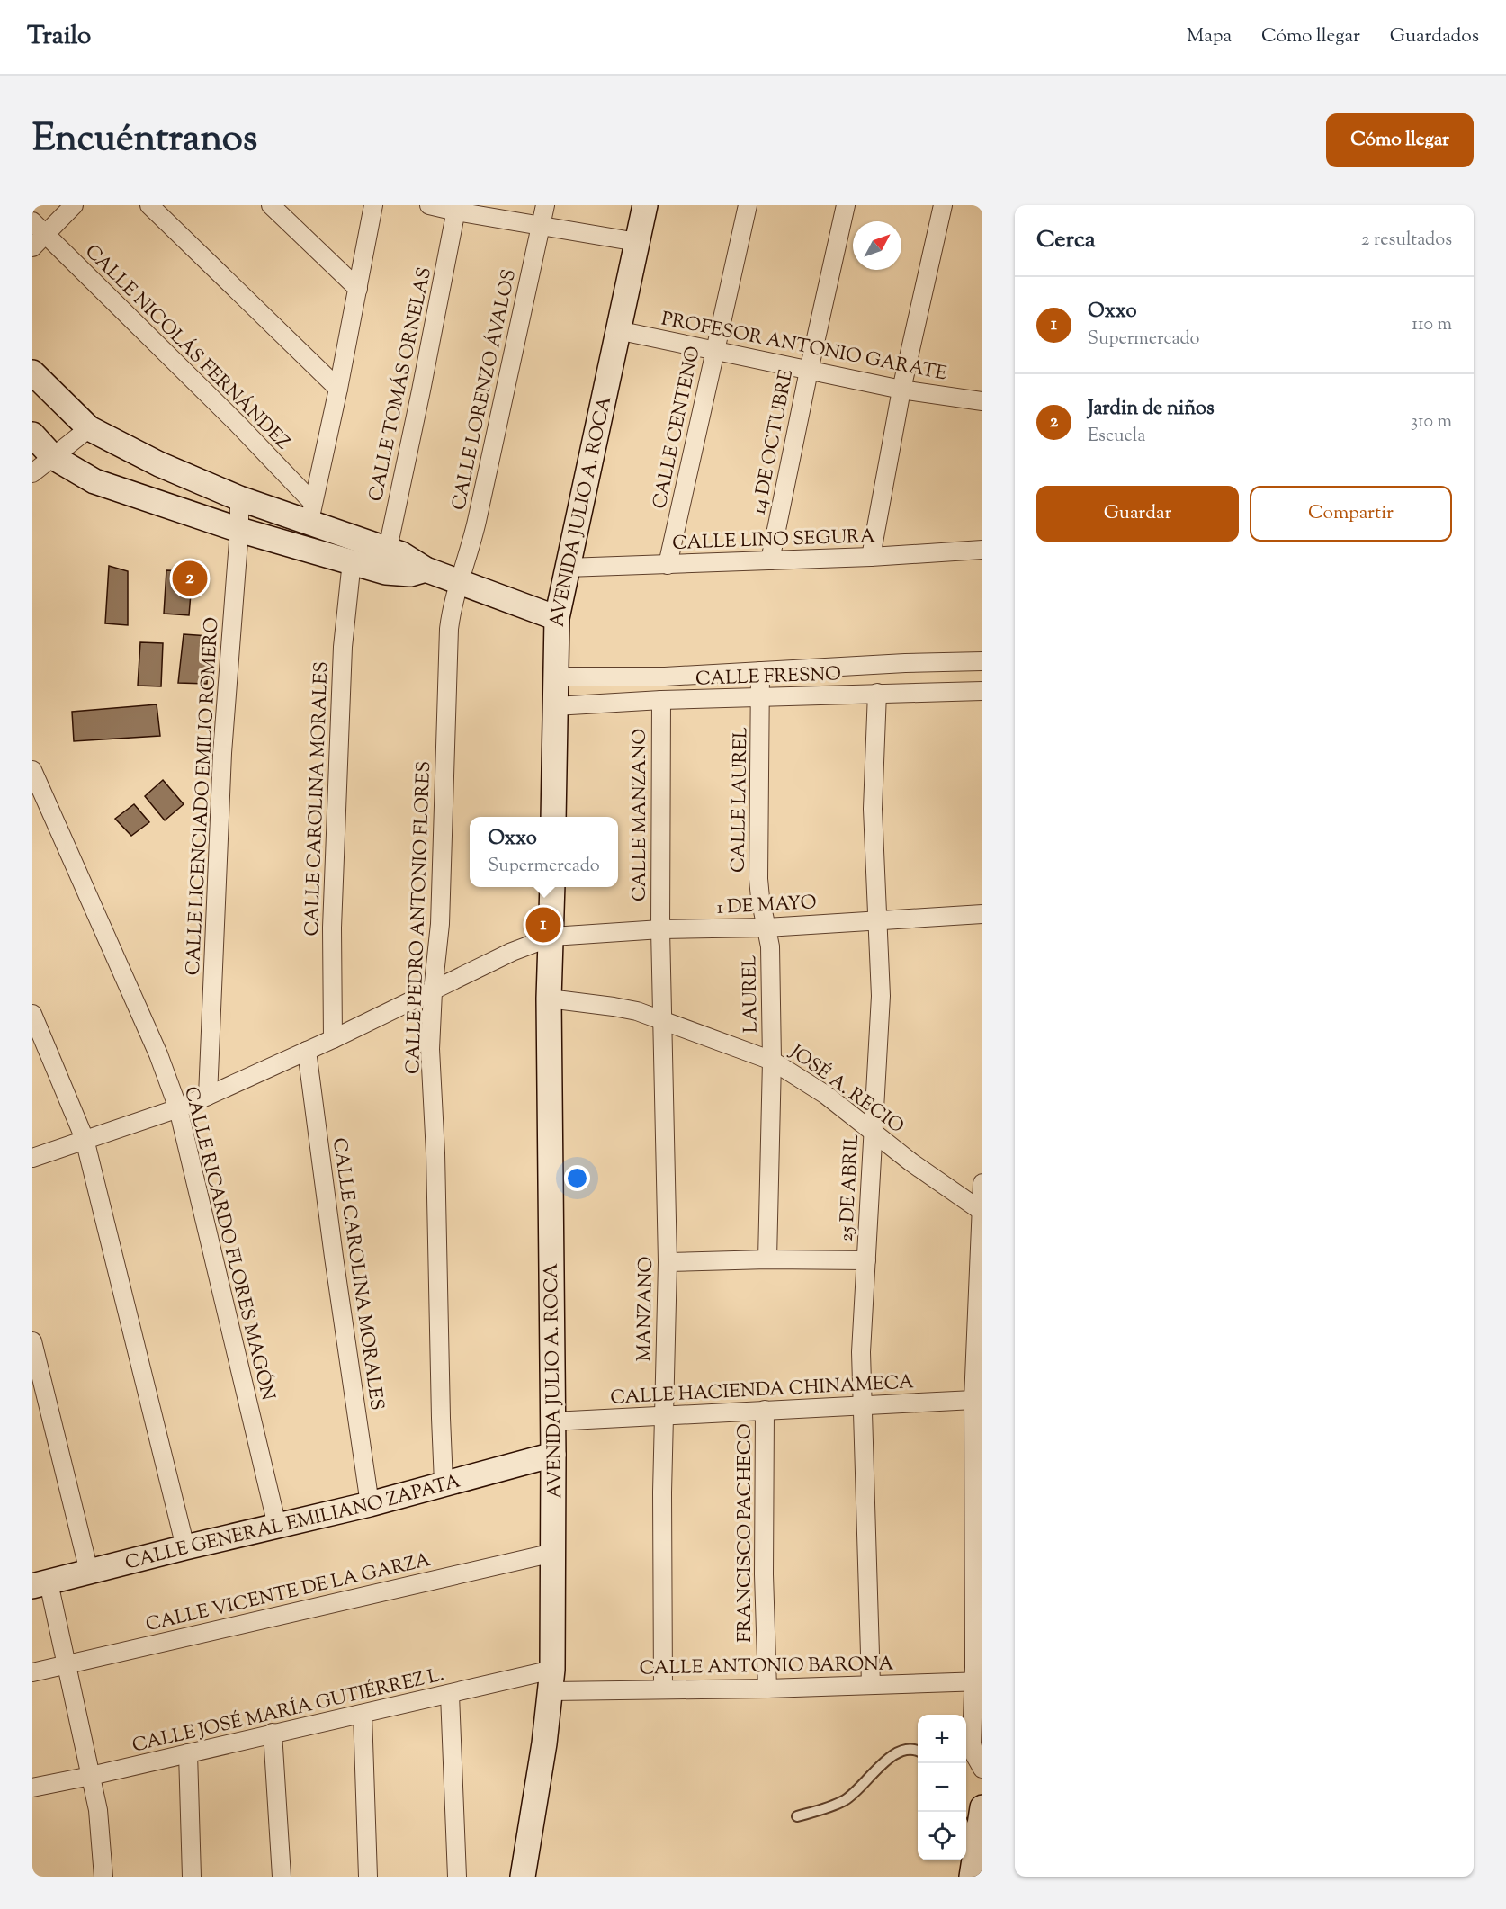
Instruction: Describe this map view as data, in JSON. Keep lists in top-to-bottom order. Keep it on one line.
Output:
{"streets":{"street":["PROFESOR ANTONIO GARATE","CALLE NICOLÁS FERNÁNDEZ","CALLE TOMÁS ORNELAS","CALLE LORENZO ÁVALOS","CALLE CENTENO","14 DE OCTUBRE","AVENIDA JULIO A. ROCA","CALLE LINO SEGURA","CALLE FRESNO","CALLE LICENCIADO EMILIO ROMERO","CALLE CAROLINA MORALES","CALLE LAUREL","CALLE MANZANO","1 DE MAYO","CALLE PEDRO ANTONIO FLORES","LAUREL","JOSÉ A. RECIO","25 DE ABRIL","CALLE RICARDO FLORES MAGÓN","MANZANO","CALLE HACIENDA CHINAMECA","CALLE GENERAL EMILIANO ZAPATA","FRANCISCO PACHECO","CALLE VICENTE DE LA GARZA","CALLE ANTONIO BARONA","CALLE JOSÉ MARÍA GUTIÉRREZ L."]},"crossings":[["PROFESOR ANTONIO GARATE","CALLE CENTENO"],["PROFESOR ANTONIO GARATE","14 DE OCTUBRE"],["PROFESOR ANTONIO GARATE","AVENIDA JULIO A. ROCA"],["CALLE LORENZO ÁVALOS","CALLE PEDRO ANTONIO FLORES"],["CALLE CENTENO","CALLE LINO SEGURA"],["14 DE OCTUBRE","CALLE LINO SEGURA"],["AVENIDA JULIO A. ROCA","CALLE LINO SEGURA"],["AVENIDA JULIO A. ROCA","CALLE FRESNO"],["AVENIDA JULIO A. ROCA","1 DE MAYO"],["AVENIDA JULIO A. ROCA","JOSÉ A. RECIO"],["AVENIDA JULIO A. ROCA","CALLE HACIENDA CHINAMECA"],["AVENIDA JULIO A. ROCA","CALLE GENERAL EMILIANO ZAPATA"],["AVENIDA JULIO A. ROCA","CALLE VICENTE DE LA GARZA"],["AVENIDA JULIO A. ROCA","CALLE ANTONIO BARONA"],["AVENIDA JULIO A. ROCA","CALLE JOSÉ MARÍA GUTIÉRREZ L."],["CALLE FRESNO","CALLE LAUREL"],["CALLE FRESNO","CALLE MANZANO"],["CALLE FRESNO","25 DE ABRIL"],["CALLE LICENCIADO EMILIO ROMERO","1 DE MAYO"],["CALLE CAROLINA MORALES","1 DE MAYO"],["CALLE CAROLINA MORALES","CALLE GENERAL EMILIANO ZAPATA"],["CALLE LAUREL","1 DE MAYO"],["CALLE LAUREL","LAUREL"],["CALLE MANZANO","1 DE MAYO"],["CALLE MANZANO","MANZANO"],["1 DE MAYO","CALLE PEDRO ANTONIO FLORES"],["1 DE MAYO","LAUREL"],["1 DE MAYO","25 DE ABRIL"],["1 DE MAYO","CALLE RICARDO FLORES MAGÓN"],["1 DE MAYO","MANZANO"],["CALLE PEDRO ANTONIO FLORES","CALLE GENERAL EMILIANO ZAPATA"],["LAUREL","JOSÉ A. RECIO"],["JOSÉ A. RECIO","25 DE ABRIL"],["JOSÉ A. RECIO","MANZANO"],["25 DE ABRIL","CALLE HACIENDA CHINAMECA"],["25 DE ABRIL","CALLE ANTONIO BARONA"],["CALLE RICARDO FLORES MAGÓN","CALLE GENERAL EMILIANO ZAPATA"],["MANZANO","CALLE HACIENDA CHINAMECA"],["MANZANO","CALLE ANTONIO BARONA"],["CALLE HACIENDA CHINAMECA","FRANCISCO PACHECO"],["FRANCISCO PACHECO","CALLE ANTONIO BARONA"],["CALLE ANTONIO BARONA","CALLE JOSÉ MARÍA GUTIÉRREZ L."]],"north":"top right","page":{"header":"Trailo","nav":["Mapa","Cómo llegar","Guardados"],"title":"Encuéntranos","buttons":["Cómo llegar",["Guardar","Compartir"]],"heading":["Cerca","2 resultados"],"list":[{"mark":"1","name":"Oxxo","note":"Supermercado","value":"110 m"},{"mark":"2","name":"Jardin de niños","note":"Escuela","value":"310 m"}],"pins":["2","1"],"popup":["Oxxo","Supermercado"],"map_buttons":["+","−"]}}
